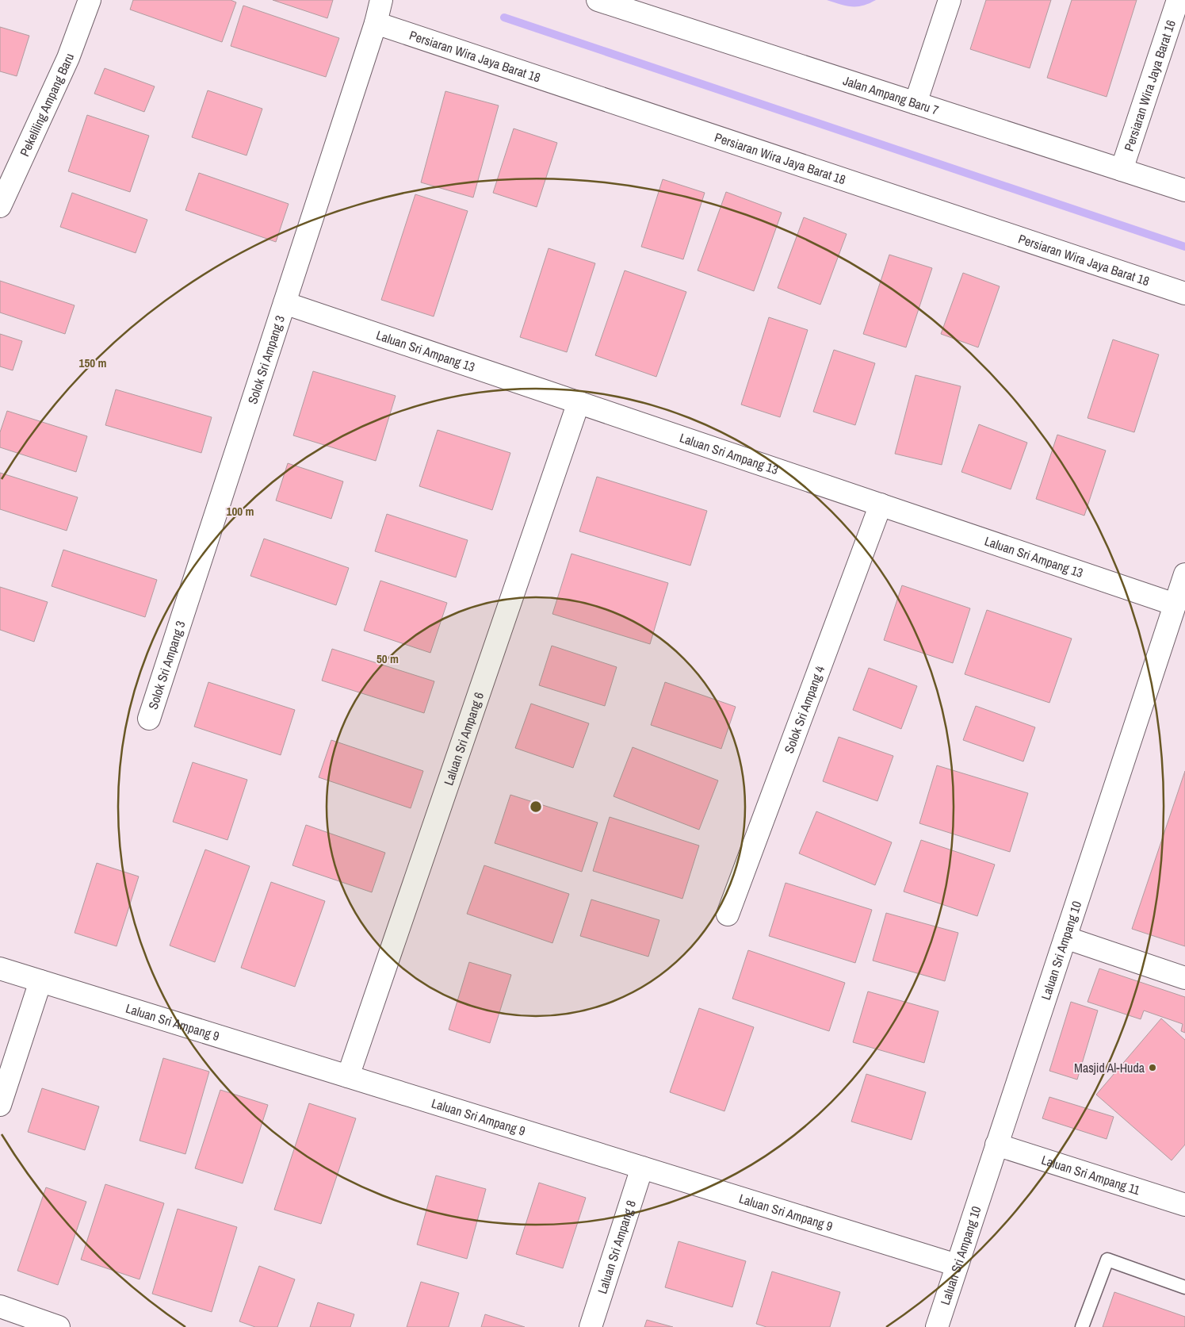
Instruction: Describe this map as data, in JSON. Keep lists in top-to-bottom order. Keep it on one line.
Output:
{"streets":{"street":["Persiaran Wira Jaya Barat 18","Persiaran Wira Jaya Barat 16","Jalan Ampang Baru 7","Pekeliling Ampang Baru","Laluan Sri Ampang 13","Solok Sri Ampang 3","Solok Sri Ampang 4","Laluan Sri Ampang 6","Laluan Sri Ampang 10","Laluan Sri Ampang 9","Laluan Sri Ampang 11","Laluan Sri Ampang 8"]},"crossings":[["Persiaran Wira Jaya Barat 18","Solok Sri Ampang 3"],["Persiaran Wira Jaya Barat 16","Jalan Ampang Baru 7"],["Laluan Sri Ampang 13","Solok Sri Ampang 3"],["Laluan Sri Ampang 13","Solok Sri Ampang 4"],["Laluan Sri Ampang 13","Laluan Sri Ampang 6"],["Laluan Sri Ampang 13","Laluan Sri Ampang 10"],["Laluan Sri Ampang 6","Laluan Sri Ampang 9"],["Laluan Sri Ampang 10","Laluan Sri Ampang 9"],["Laluan Sri Ampang 10","Laluan Sri Ampang 11"],["Laluan Sri Ampang 9","Laluan Sri Ampang 8"]],"places":["Masjid Al-Huda"],"rings":["150 m","100 m","50 m"]}
